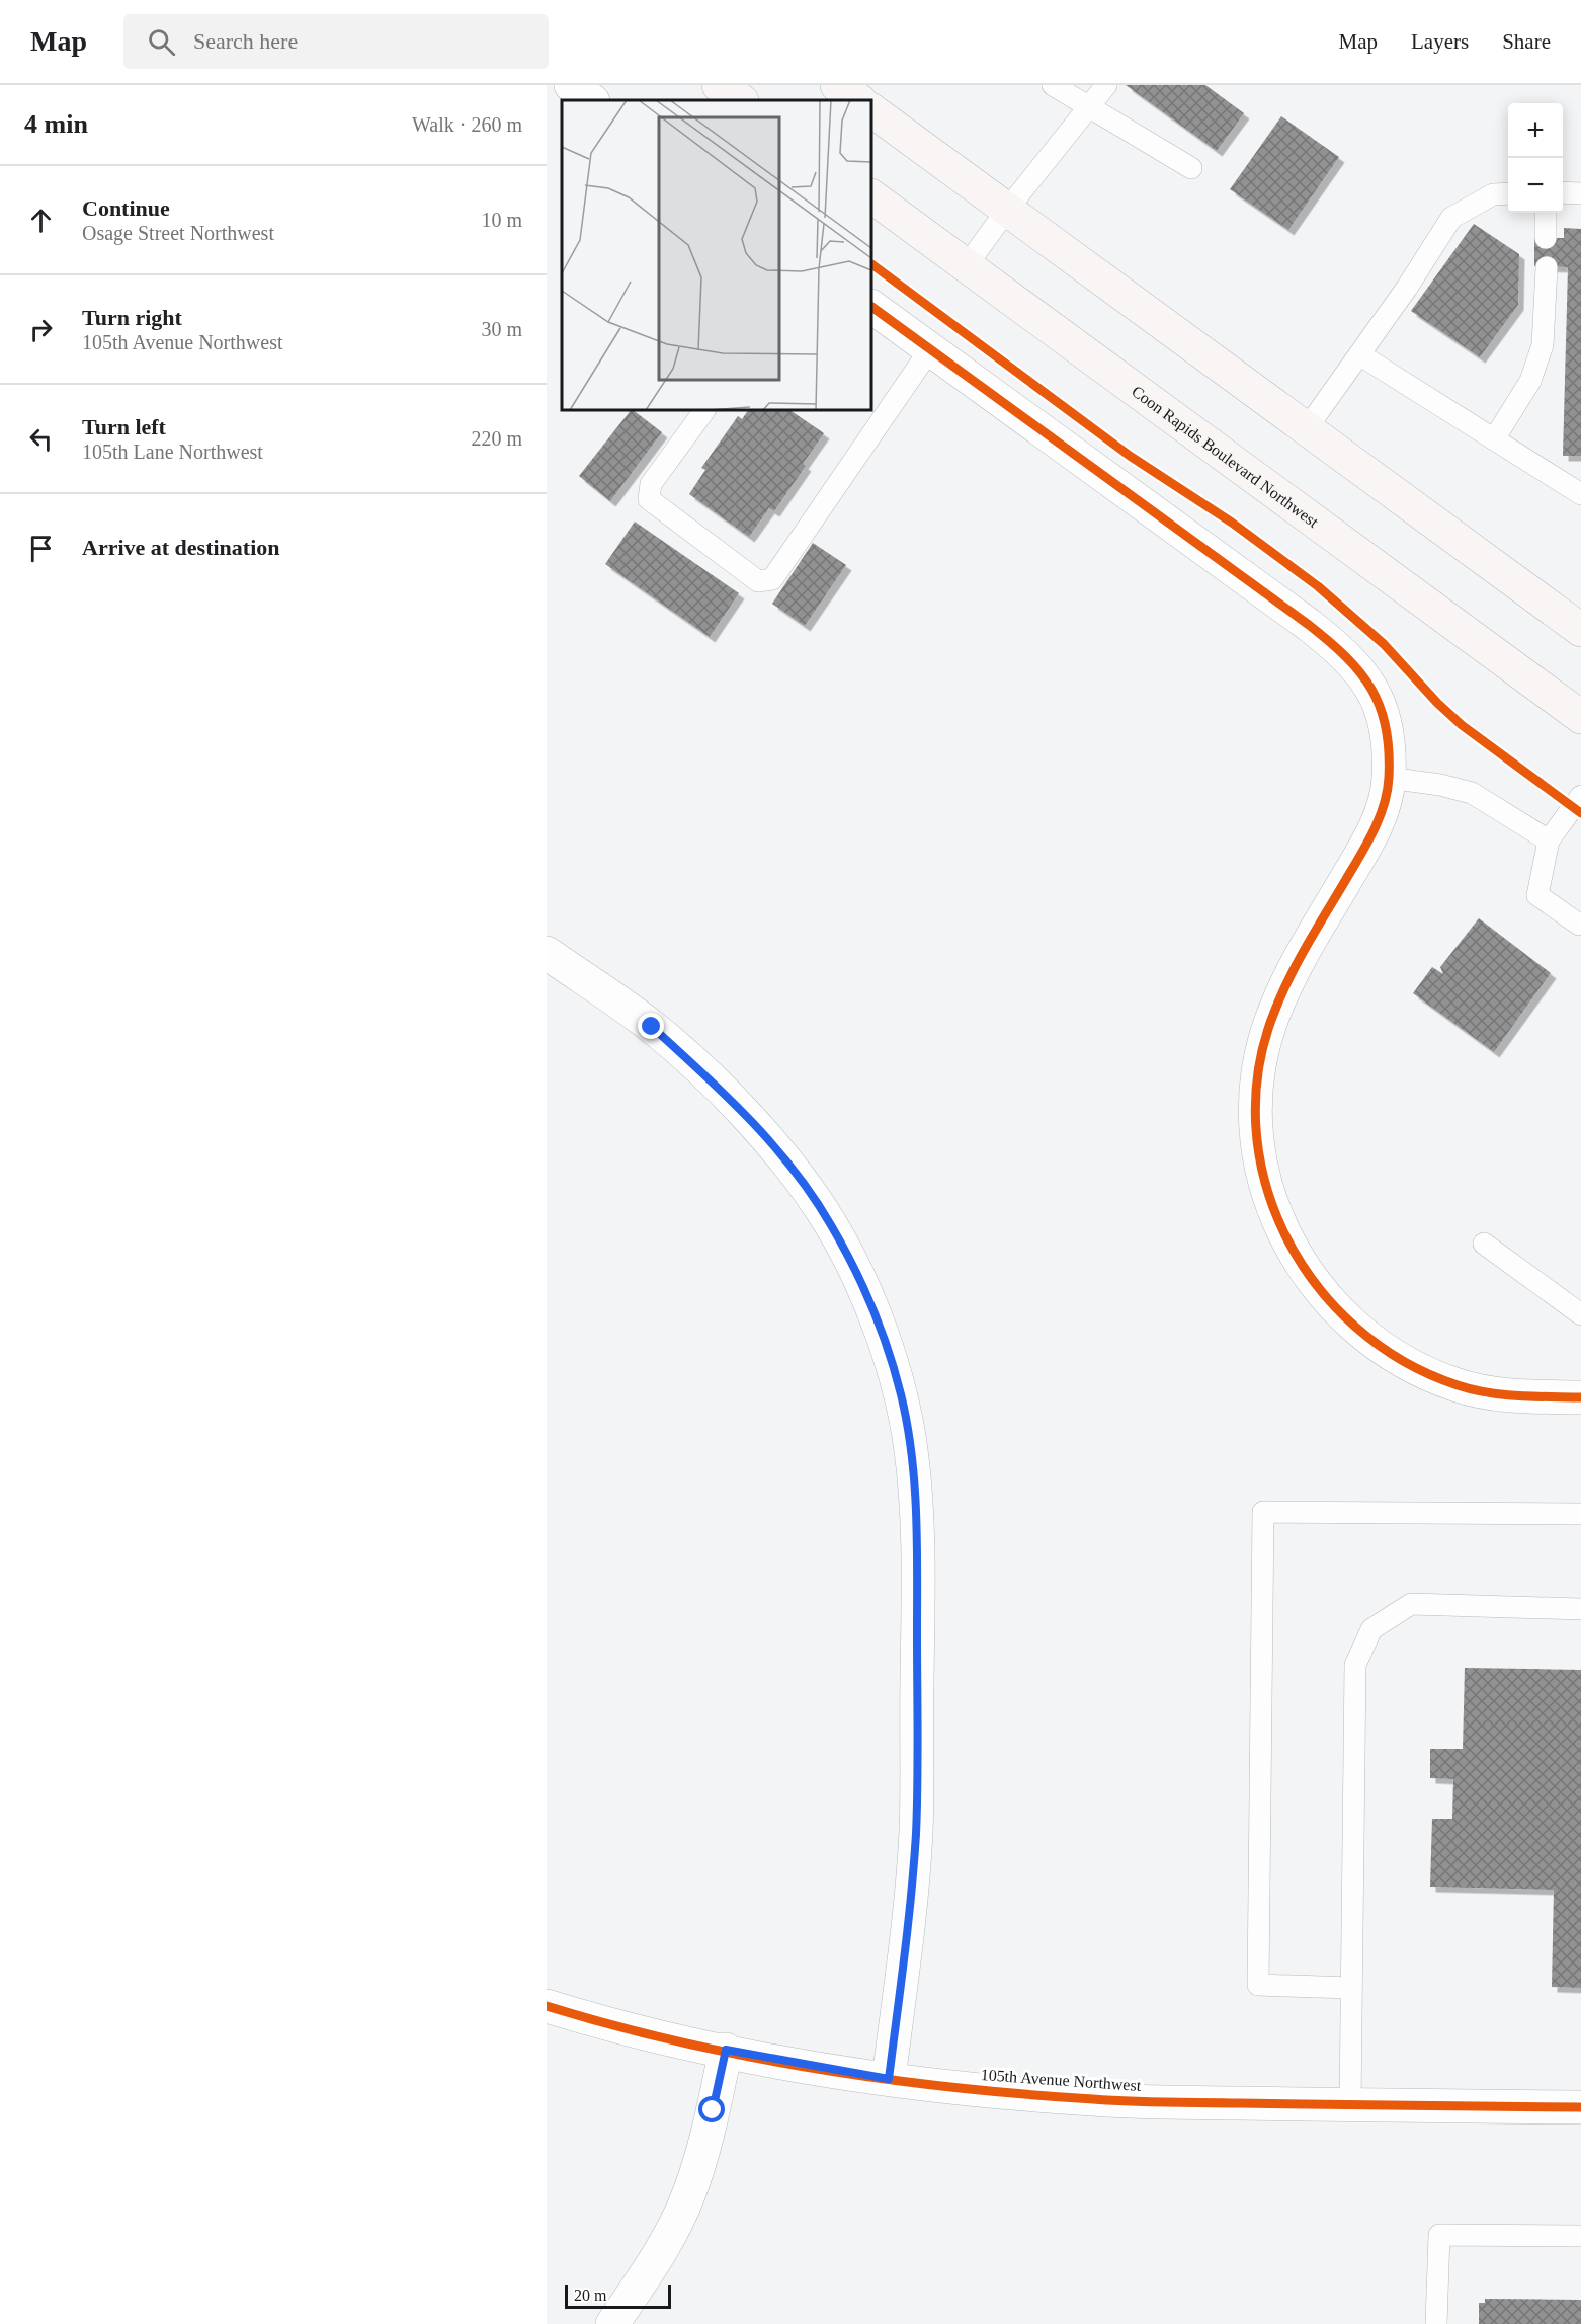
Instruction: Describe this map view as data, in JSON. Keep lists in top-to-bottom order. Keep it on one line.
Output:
{"streets":{"main road":["Coon Rapids Boulevard Northwest"],"street":["105th Avenue Northwest"]},"scale_bar":"20 m","page":{"header":"Map","search":"Search here","nav":["Map","Layers","Share"],"heading":["4 min","Walk · 260 m"],"map_buttons":["+","−"],"list":[["Continue","Osage Street Northwest","10 m"],["Turn right","105th Avenue Northwest","30 m"],["Turn left","105th Lane Northwest","220 m"],"Arrive at destination"],"scale":"20 m"}}
